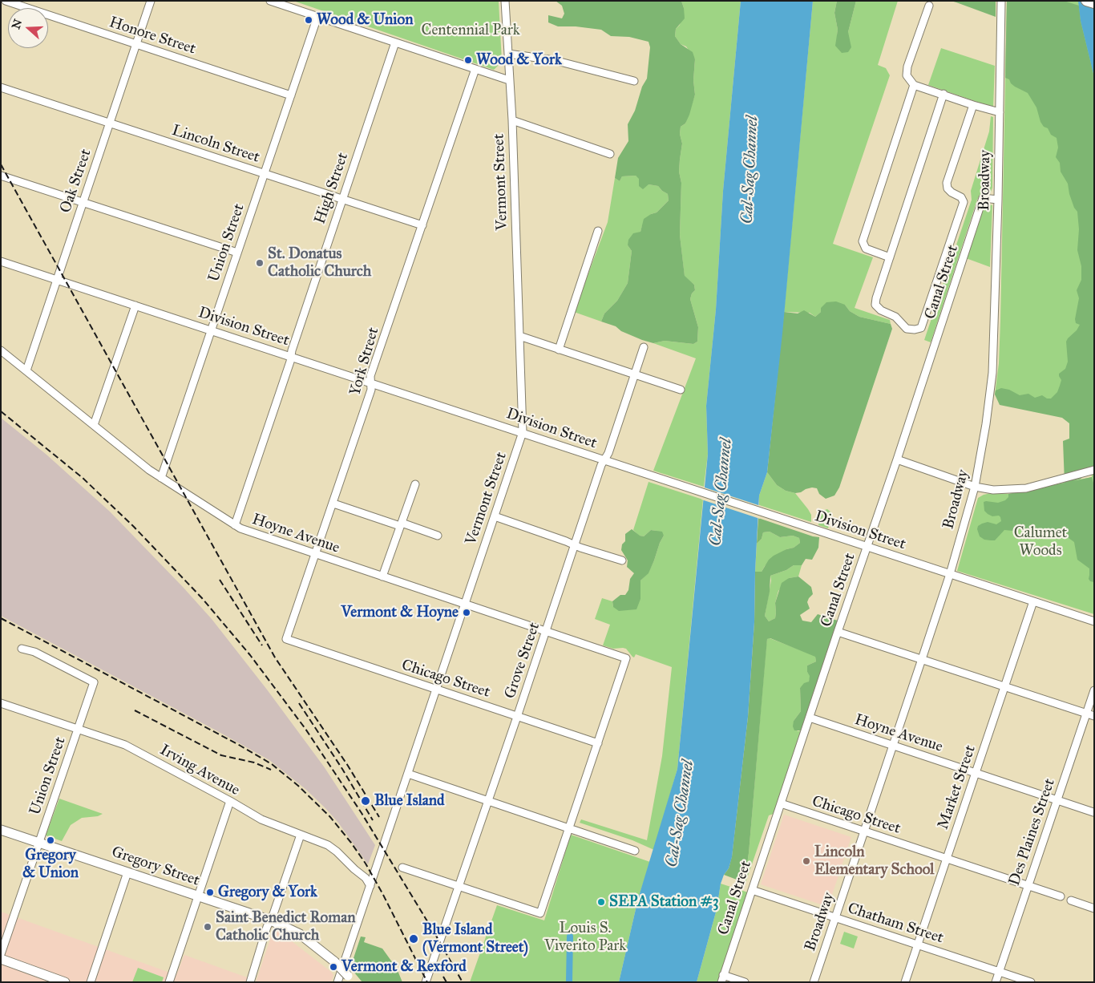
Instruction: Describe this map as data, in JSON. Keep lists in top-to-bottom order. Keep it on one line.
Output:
{"streets":{"main road":["Gregory Street"],"street":["Honore Street","Lincoln Street","Broadway","Oak Street","Vermont Street","High Street","Union Street","Canal Street","Division Street","York Street","Hoyne Avenue","Grove Street","Chicago Street","Irving Avenue","Market Street","Des Plaines Street","Chatham Street"]},"crossings":[["Honore Street","Oak Street"],["Honore Street","Union Street"],["Lincoln Street","Oak Street"],["Lincoln Street","High Street"],["Lincoln Street","Union Street"],["Lincoln Street","York Street"],["Broadway","Canal Street"],["Broadway","Division Street"],["Broadway","Hoyne Avenue"],["Broadway","Chicago Street"],["Broadway","Chatham Street"],["Oak Street","Division Street"],["Oak Street","Hoyne Avenue"],["Vermont Street","Division Street"],["Vermont Street","Hoyne Avenue"],["Vermont Street","Chicago Street"],["Vermont Street","Irving Avenue"],["High Street","Division Street"],["High Street","Hoyne Avenue"],["Union Street","Division Street"],["Union Street","Hoyne Avenue"],["Union Street","Irving Avenue"],["Union Street","Gregory Street"],["Canal Street","Division Street"],["Canal Street","Hoyne Avenue"],["Canal Street","Chicago Street"],["Canal Street","Chatham Street"],["Division Street","York Street"],["Division Street","Grove Street"],["Division Street","Market Street"],["York Street","Hoyne Avenue"],["York Street","Chicago Street"],["Hoyne Avenue","Grove Street"],["Hoyne Avenue","Chicago Street"],["Hoyne Avenue","Market Street"],["Hoyne Avenue","Des Plaines Street"],["Grove Street","Chicago Street"],["Chicago Street","Market Street"],["Chicago Street","Des Plaines Street"],["Market Street","Chatham Street"],["Des Plaines Street","Chatham Street"]],"water":["Cal-Sag Channel"],"parks":["Centennial Park","Calumet Woods","Louis S. Viverito Park"],"places":["Wood & Union","Wood & York","St. Donatus Catholic Church","Vermont & Hoyne","Blue Island","Gregory & Union","Lincoln Elementary School","Gregory & York","SEPA Station #3","Saint Benedict Roman Catholic Church","Blue Island (Vermont Street)","Vermont & Rexford"],"north":"left"}
